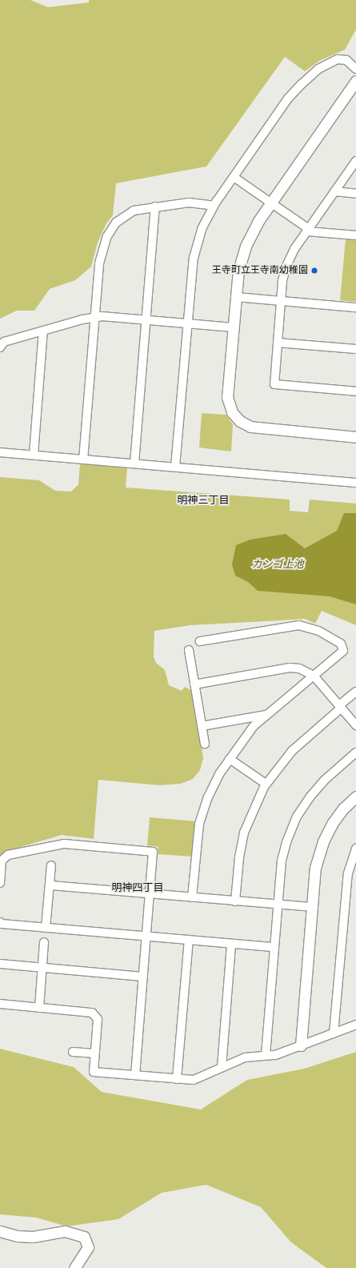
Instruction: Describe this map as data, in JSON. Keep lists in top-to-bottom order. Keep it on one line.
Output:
{"districts":["明神三丁目","明神四丁目"],"water":["カンゴ上池"],"places":["王寺町立王寺南幼稚園"]}
